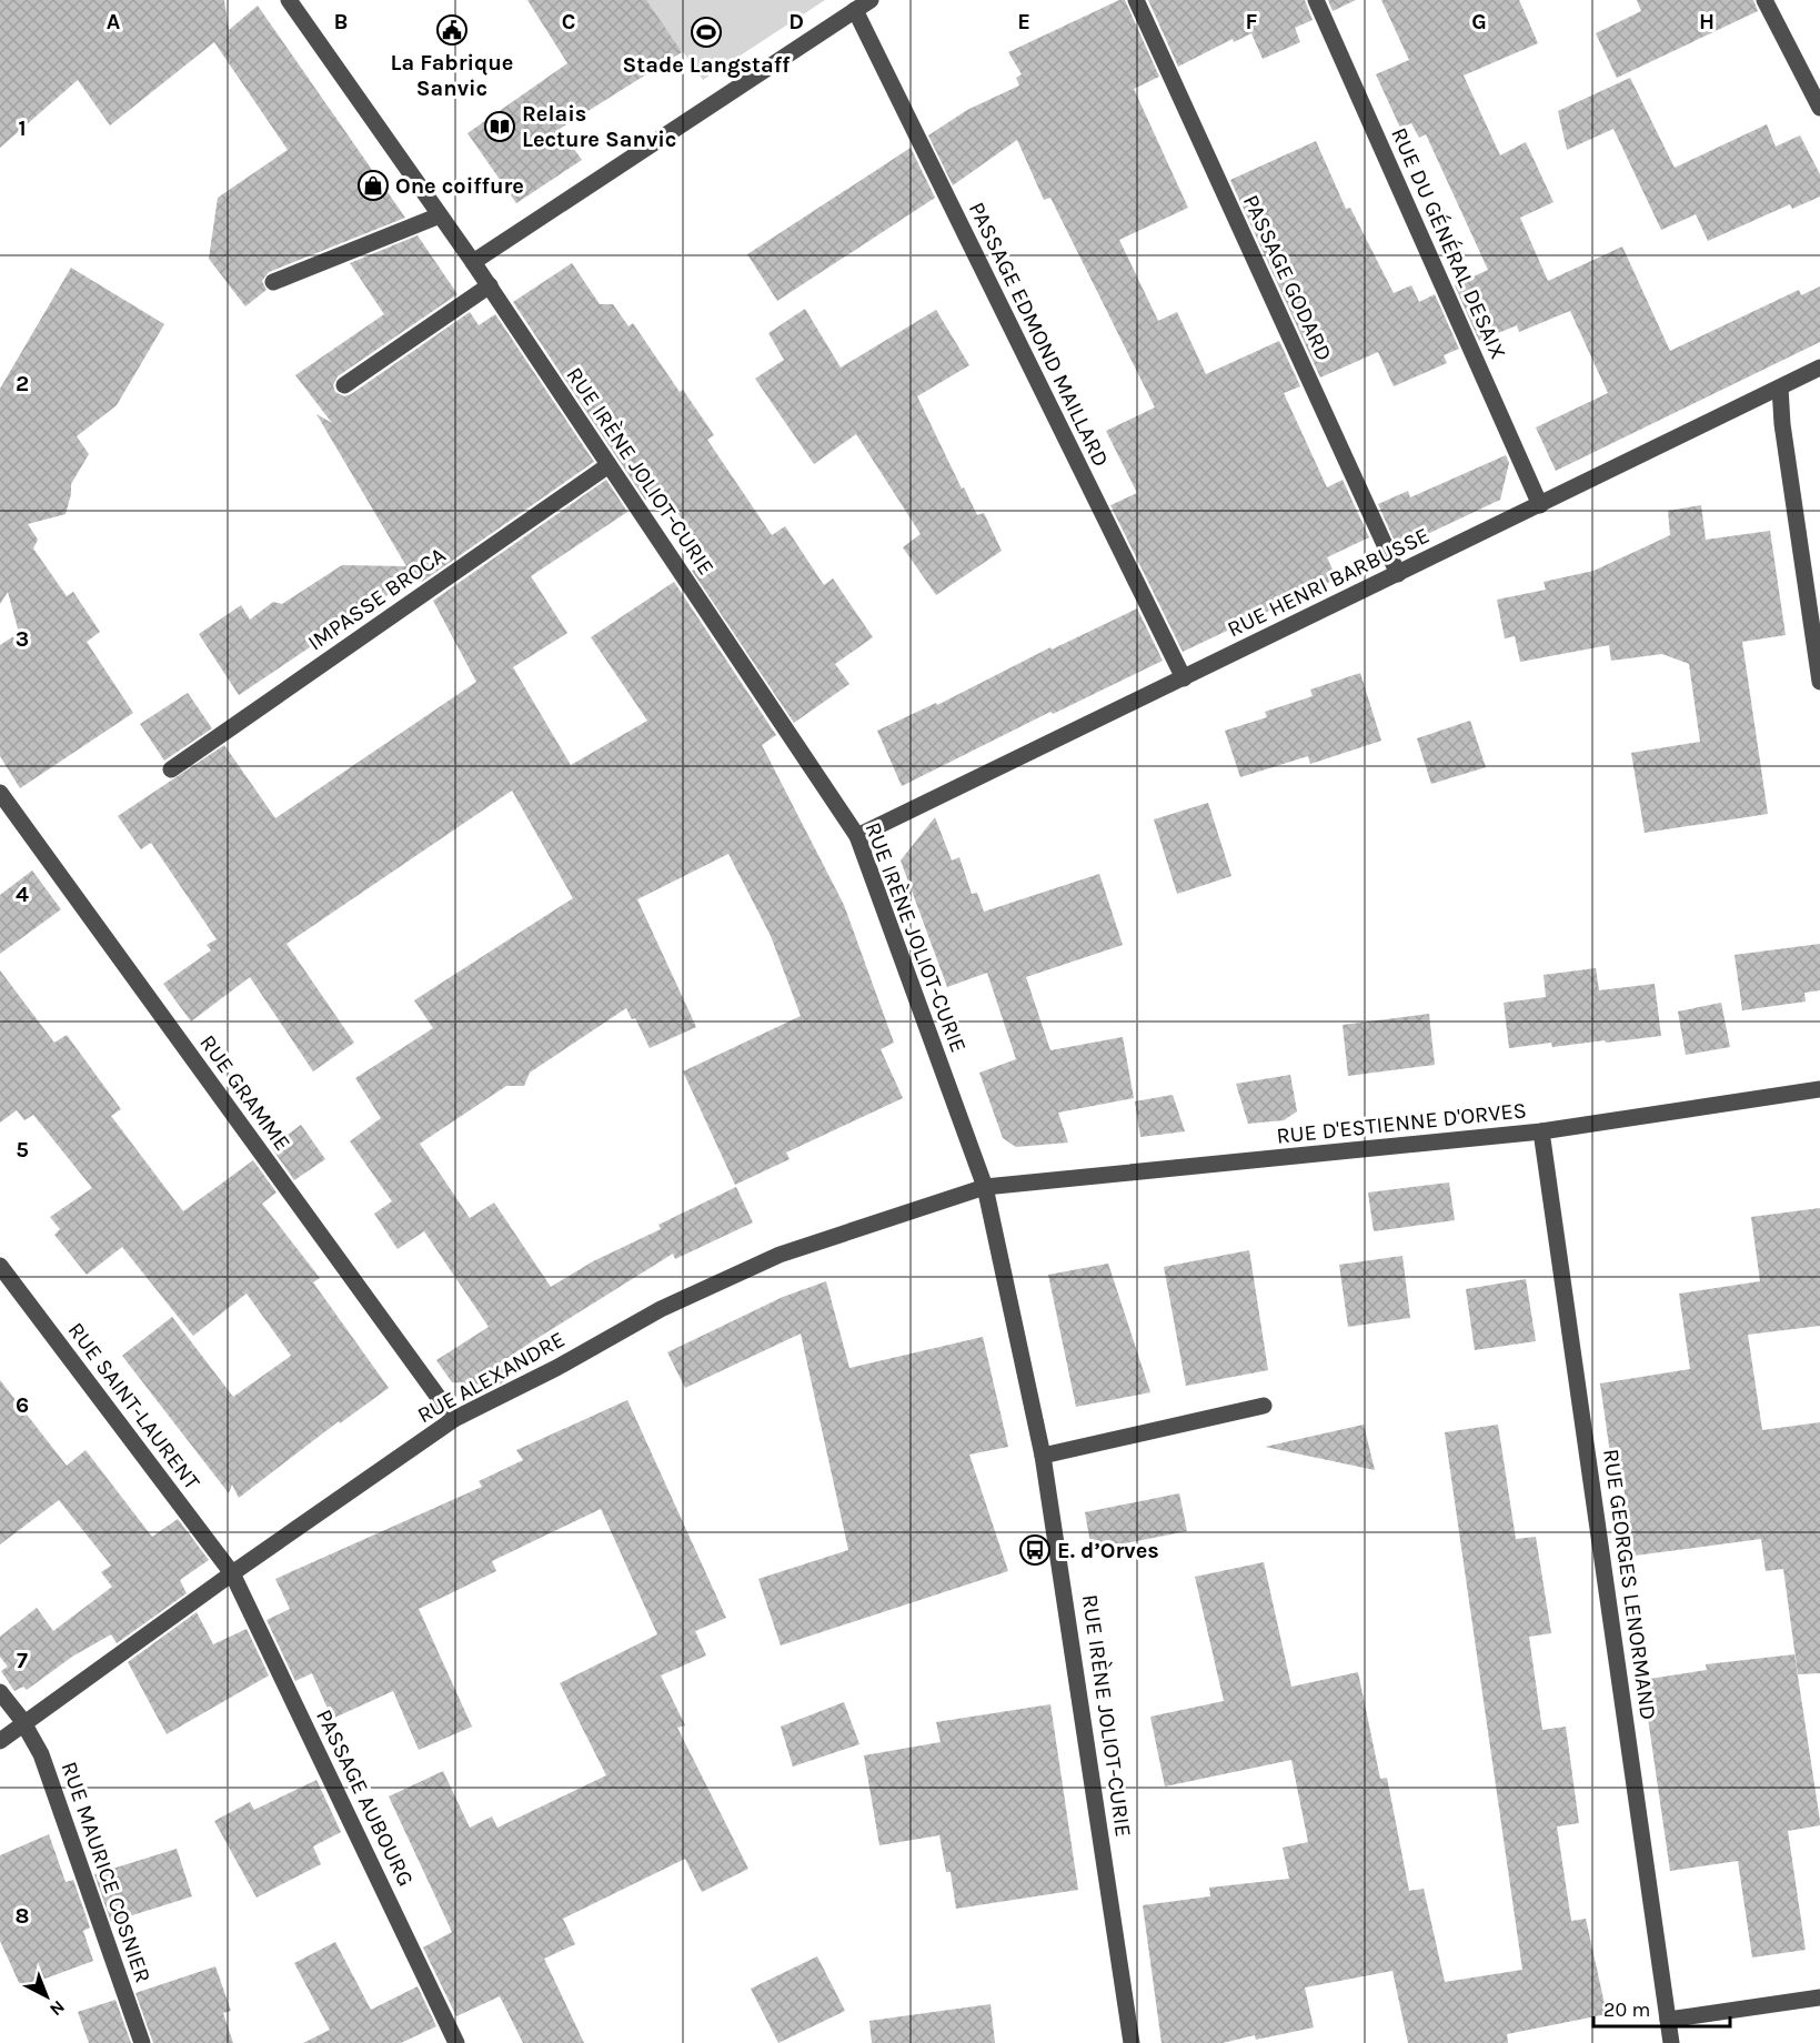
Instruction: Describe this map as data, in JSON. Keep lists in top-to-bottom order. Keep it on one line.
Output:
{"streets":{"street":["RUE DU GÉNÉRAL DESAIX","PASSAGE GODARD","PASSAGE EDMOND MAILLARD","RUE IRÈNE JOLIOT-CURIE","RUE HENRI BARBUSSE","IMPASSE BROCA","RUE GRAMME","RUE D'ESTIENNE D'ORVES","RUE ALEXANDRE","RUE SAINT-LAURENT","RUE GEORGES LENORMAND","PASSAGE AUBOURG","RUE MAURICE COSNIER"]},"crossings":[["RUE DU GÉNÉRAL DESAIX","RUE HENRI BARBUSSE"],["PASSAGE GODARD","RUE HENRI BARBUSSE"],["PASSAGE EDMOND MAILLARD","RUE HENRI BARBUSSE"],["RUE IRÈNE JOLIOT-CURIE","RUE HENRI BARBUSSE"],["RUE IRÈNE JOLIOT-CURIE","IMPASSE BROCA"],["RUE IRÈNE JOLIOT-CURIE","RUE D'ESTIENNE D'ORVES"],["RUE IRÈNE JOLIOT-CURIE","RUE ALEXANDRE"],["RUE GRAMME","RUE ALEXANDRE"],["RUE D'ESTIENNE D'ORVES","RUE ALEXANDRE"],["RUE D'ESTIENNE D'ORVES","RUE GEORGES LENORMAND"],["RUE ALEXANDRE","RUE SAINT-LAURENT"],["RUE ALEXANDRE","PASSAGE AUBOURG"],["RUE ALEXANDRE","RUE MAURICE COSNIER"],["RUE SAINT-LAURENT","PASSAGE AUBOURG"]],"places":{"public building":["La Fabrique Sanvic"],"sports":["Stade Langstaff"],"library":["Relais Lecture Sanvic"],"shop":["One coiffure"],"bus stop":["E. d’Orves"]},"scale_bar":"20 m","north":"bottom right","grid":{"columns":["A","B","C","D","E","F","G","H"],"rows":["1","2","3","4","5","6","7","8"]}}
